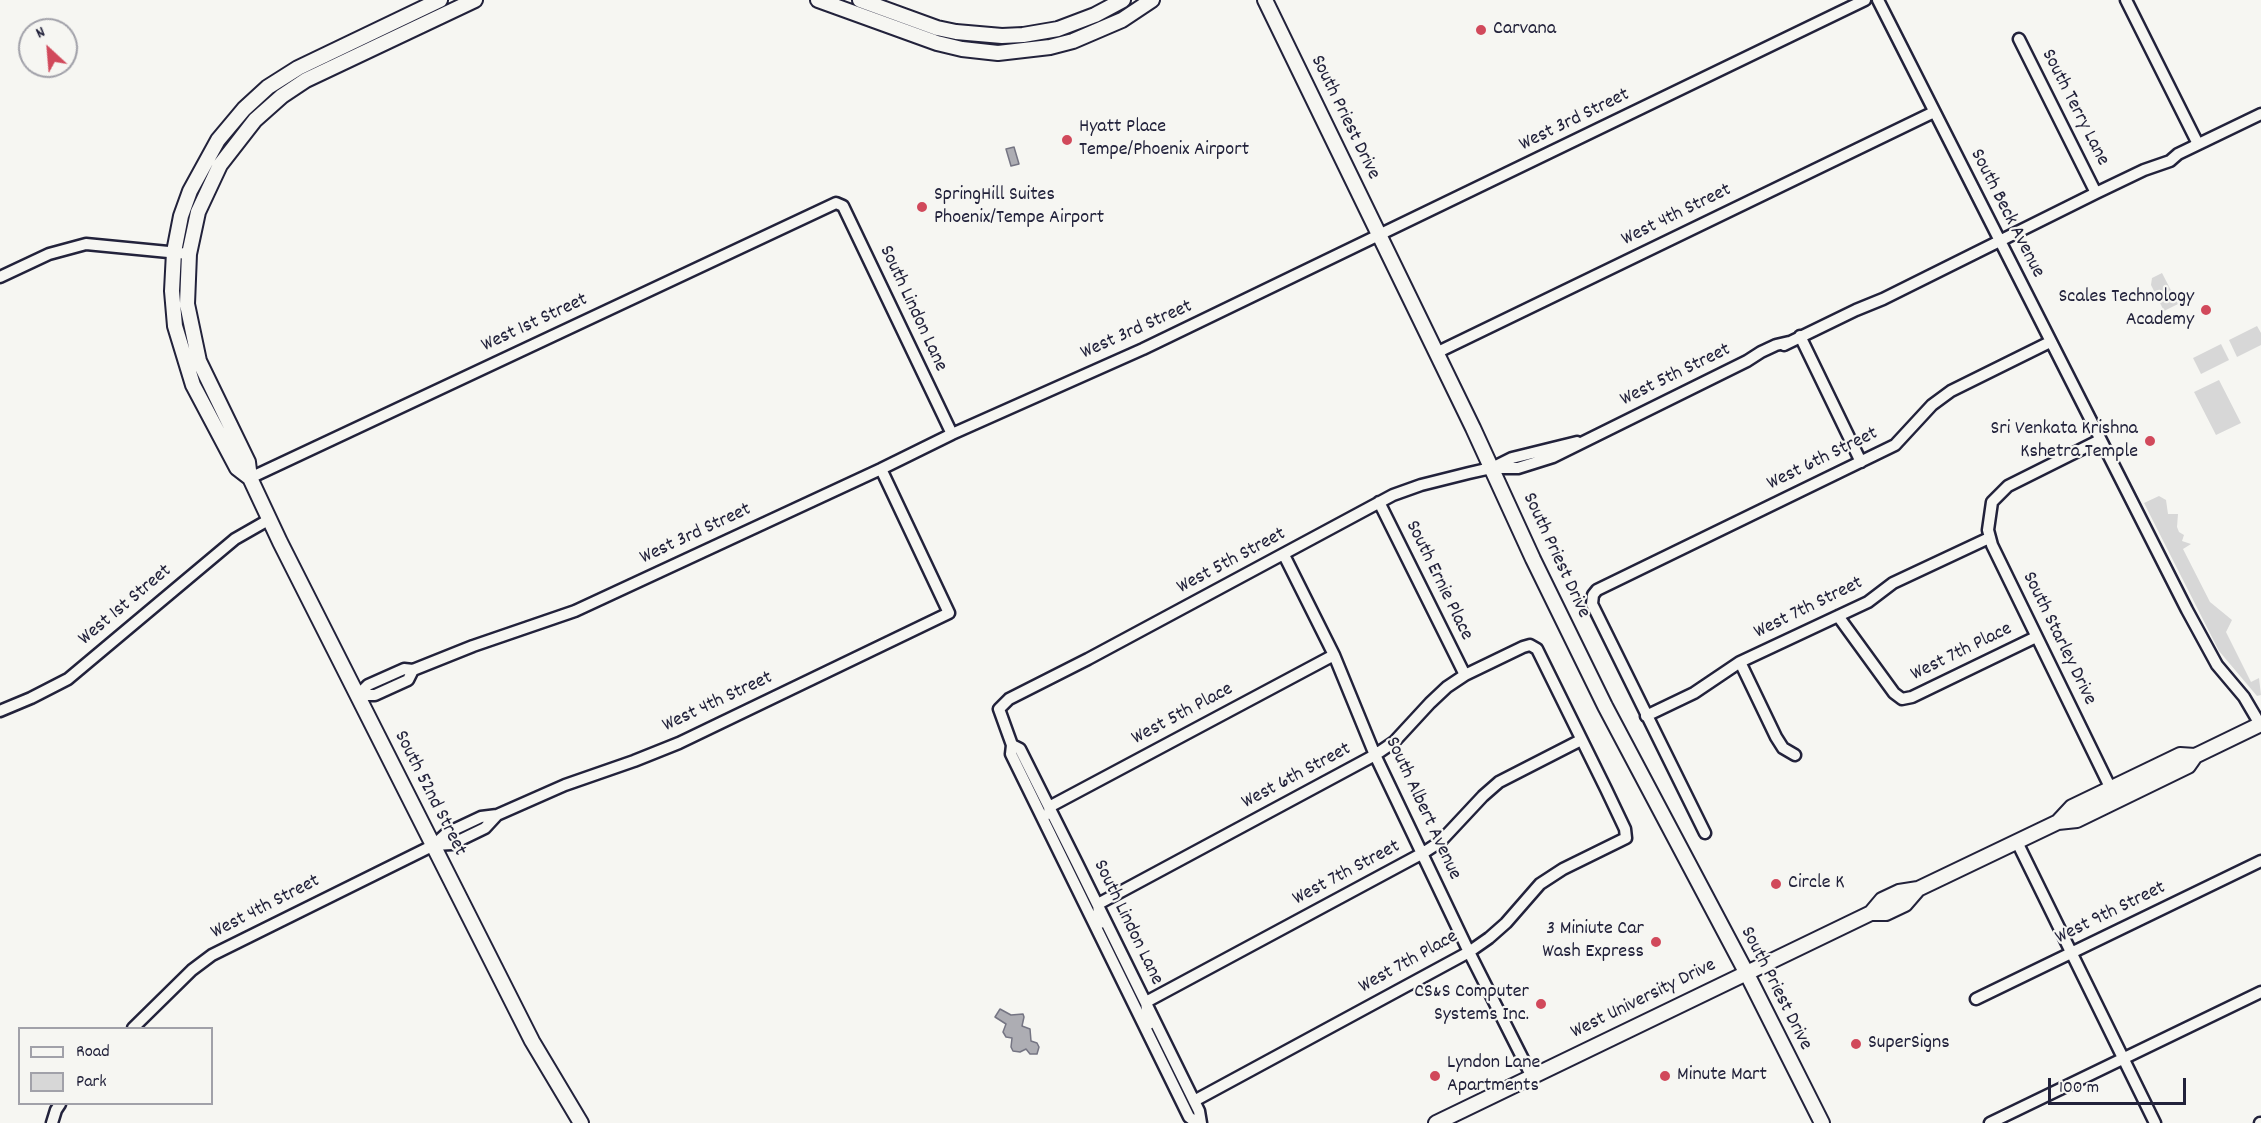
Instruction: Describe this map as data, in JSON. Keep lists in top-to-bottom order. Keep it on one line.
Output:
{"streets":{"main road":["South Priest Drive","South 52nd Street","West University Drive"],"street":["South Terry Lane","West 3rd Street","South Beck Avenue","West 4th Street","South Lindon Lane","West 1st Street","West 5th Street","West 6th Street","South Ernie Place","West 7th Street","South Starley Drive","West 7th Place","West 5th Place","South Albert Avenue","West 9th Street"]},"crossings":[["South Terry Lane","West 5th Street"],["South Priest Drive","West 3rd Street"],["South Priest Drive","West 4th Street"],["South Priest Drive","West 5th Street"],["South Priest Drive","West 6th Street"],["South Priest Drive","West 7th Street"],["South Priest Drive","West University Drive"],["West 3rd Street","West 4th Street"],["West 3rd Street","South Lindon Lane"],["West 3rd Street","South 52nd Street"],["South Beck Avenue","West 4th Street"],["South Beck Avenue","West 5th Street"],["South Beck Avenue","West 6th Street"],["South Beck Avenue","South Starley Drive"],["South Beck Avenue","West University Drive"],["West 4th Street","South 52nd Street"],["South Lindon Lane","West 1st Street"],["South Lindon Lane","West 5th Street"],["South Lindon Lane","West 6th Street"],["South Lindon Lane","West 7th Street"],["South Lindon Lane","West 7th Place"],["South Lindon Lane","West 5th Place"],["West 1st Street","South 52nd Street"],["West 5th Street","South Ernie Place"],["West 5th Street","South Albert Avenue"],["West 6th Street","South Ernie Place"],["West 6th Street","West 7th Street"],["West 6th Street","West 7th Place"],["West 6th Street","South Albert Avenue"],["West 7th Street","South Starley Drive"],["West 7th Street","West 7th Place"],["West 7th Street","South Albert Avenue"],["South Starley Drive","West 7th Place"],["South Starley Drive","West University Drive"],["West 7th Place","South Albert Avenue"],["West 5th Place","South Albert Avenue"],["South Albert Avenue","West University Drive"]],"places":["Carvana","Hyatt Place Tempe/Phoenix Airport","SpringHill Suites Phoenix/Tempe Airport","Scales Technology Academy","Sri Venkata Krishna Kshetra Temple","Circle K","3 Miniute Car Wash Express","CS&S Computer Systems Inc.","SuperSigns","Lyndon Lane Apartments","Minute Mart"],"legend":["Road","Park"],"scale_bar":"100 m","north":"top left"}
